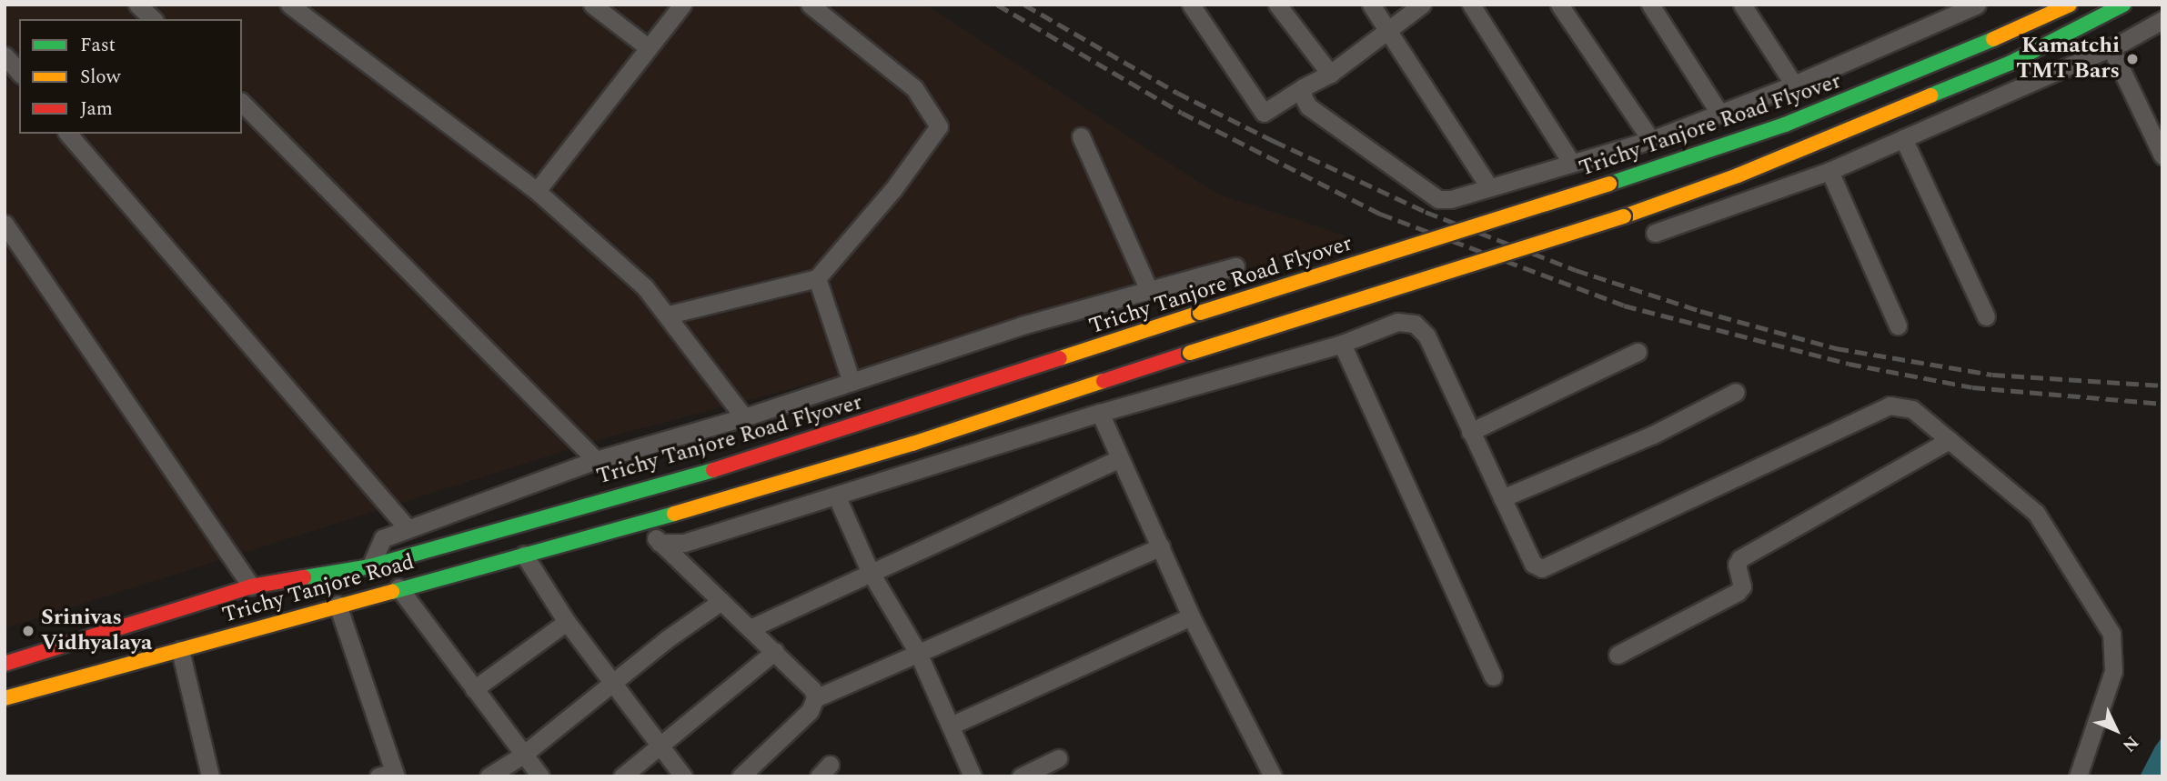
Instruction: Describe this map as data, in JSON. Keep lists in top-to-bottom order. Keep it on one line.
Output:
{"streets":{"highway":["Trichy Tanjore Road Flyover","Trichy Tanjore Road"]},"crossings":[["Trichy Tanjore Road Flyover","Trichy Tanjore Road"]],"places":["Kamatchi TMT Bars","Srinivas Vidhyalaya"],"legend":["Fast","Slow","Jam"],"north":"bottom right"}
